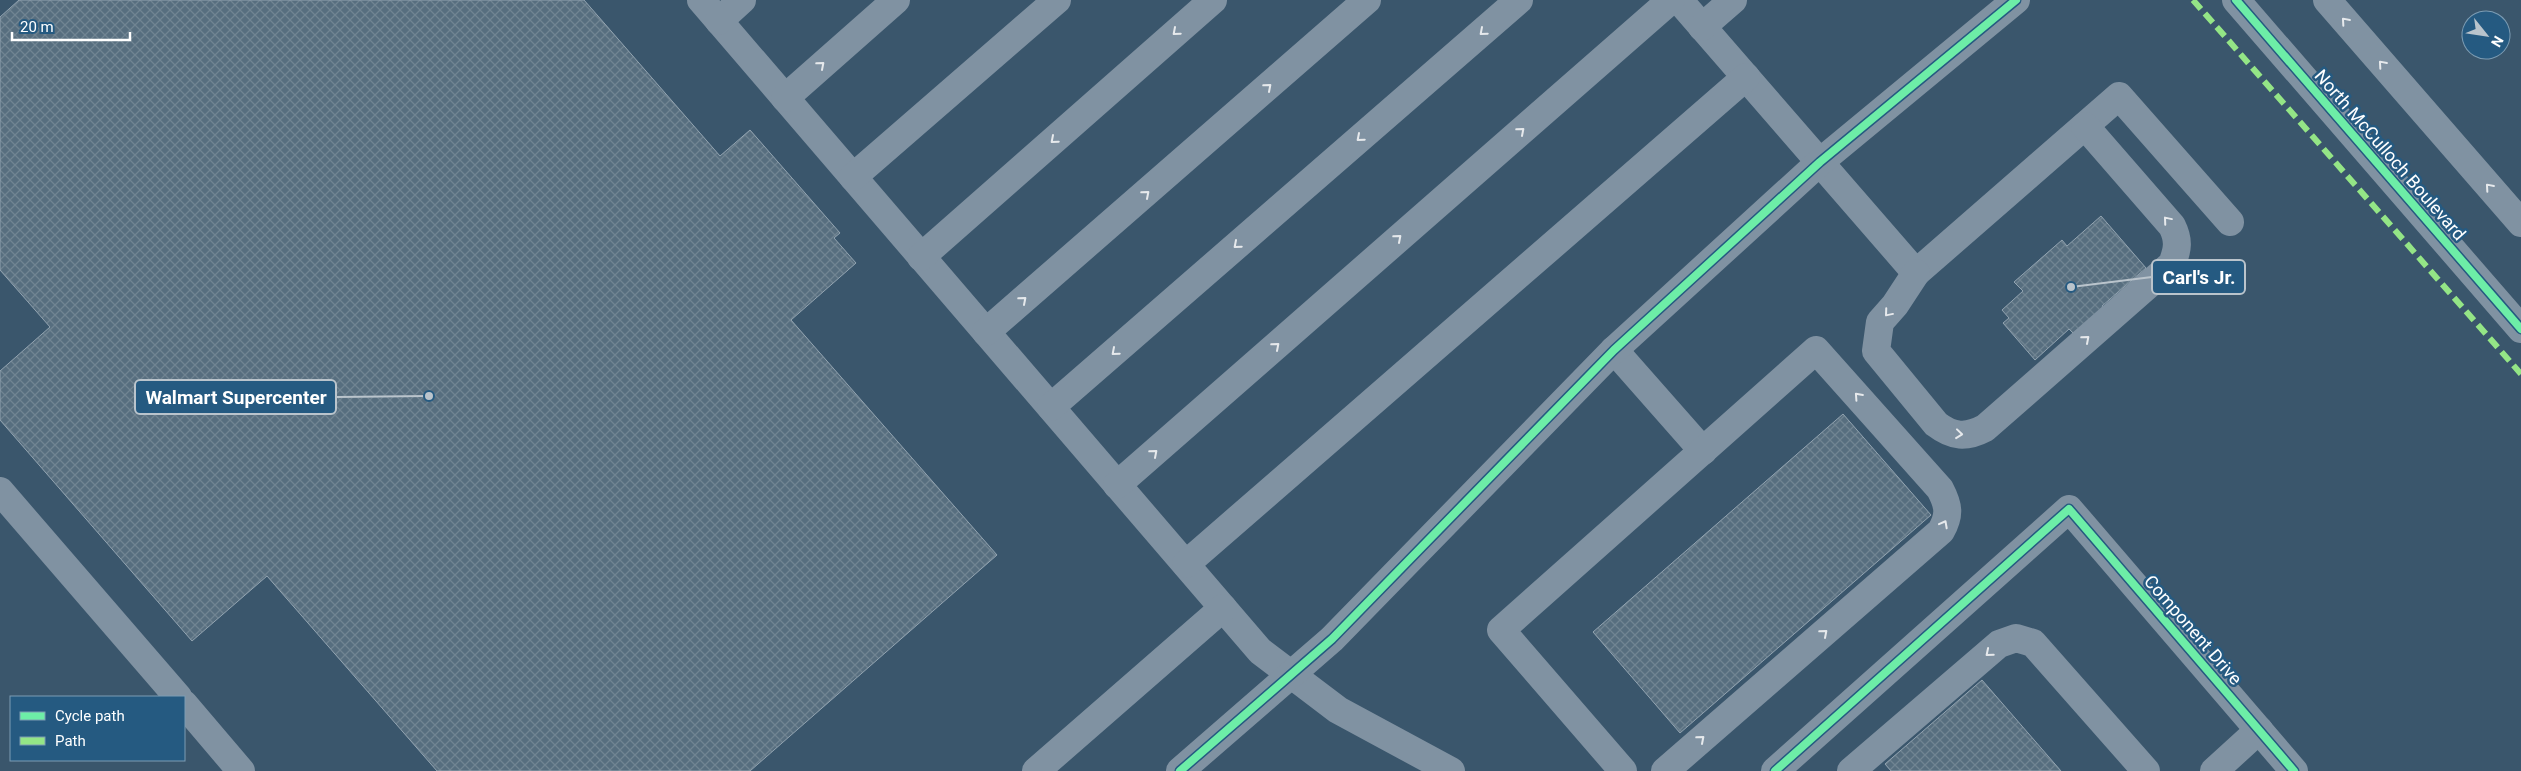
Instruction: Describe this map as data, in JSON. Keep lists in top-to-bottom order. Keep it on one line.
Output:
{"streets":{"street":["North McCulloch Boulevard","Component Drive"]},"places":["Carl's Jr.","Walmart Supercenter"],"legend":["Cycle path","Path"],"scale_bar":"20 m","north":"bottom right"}
